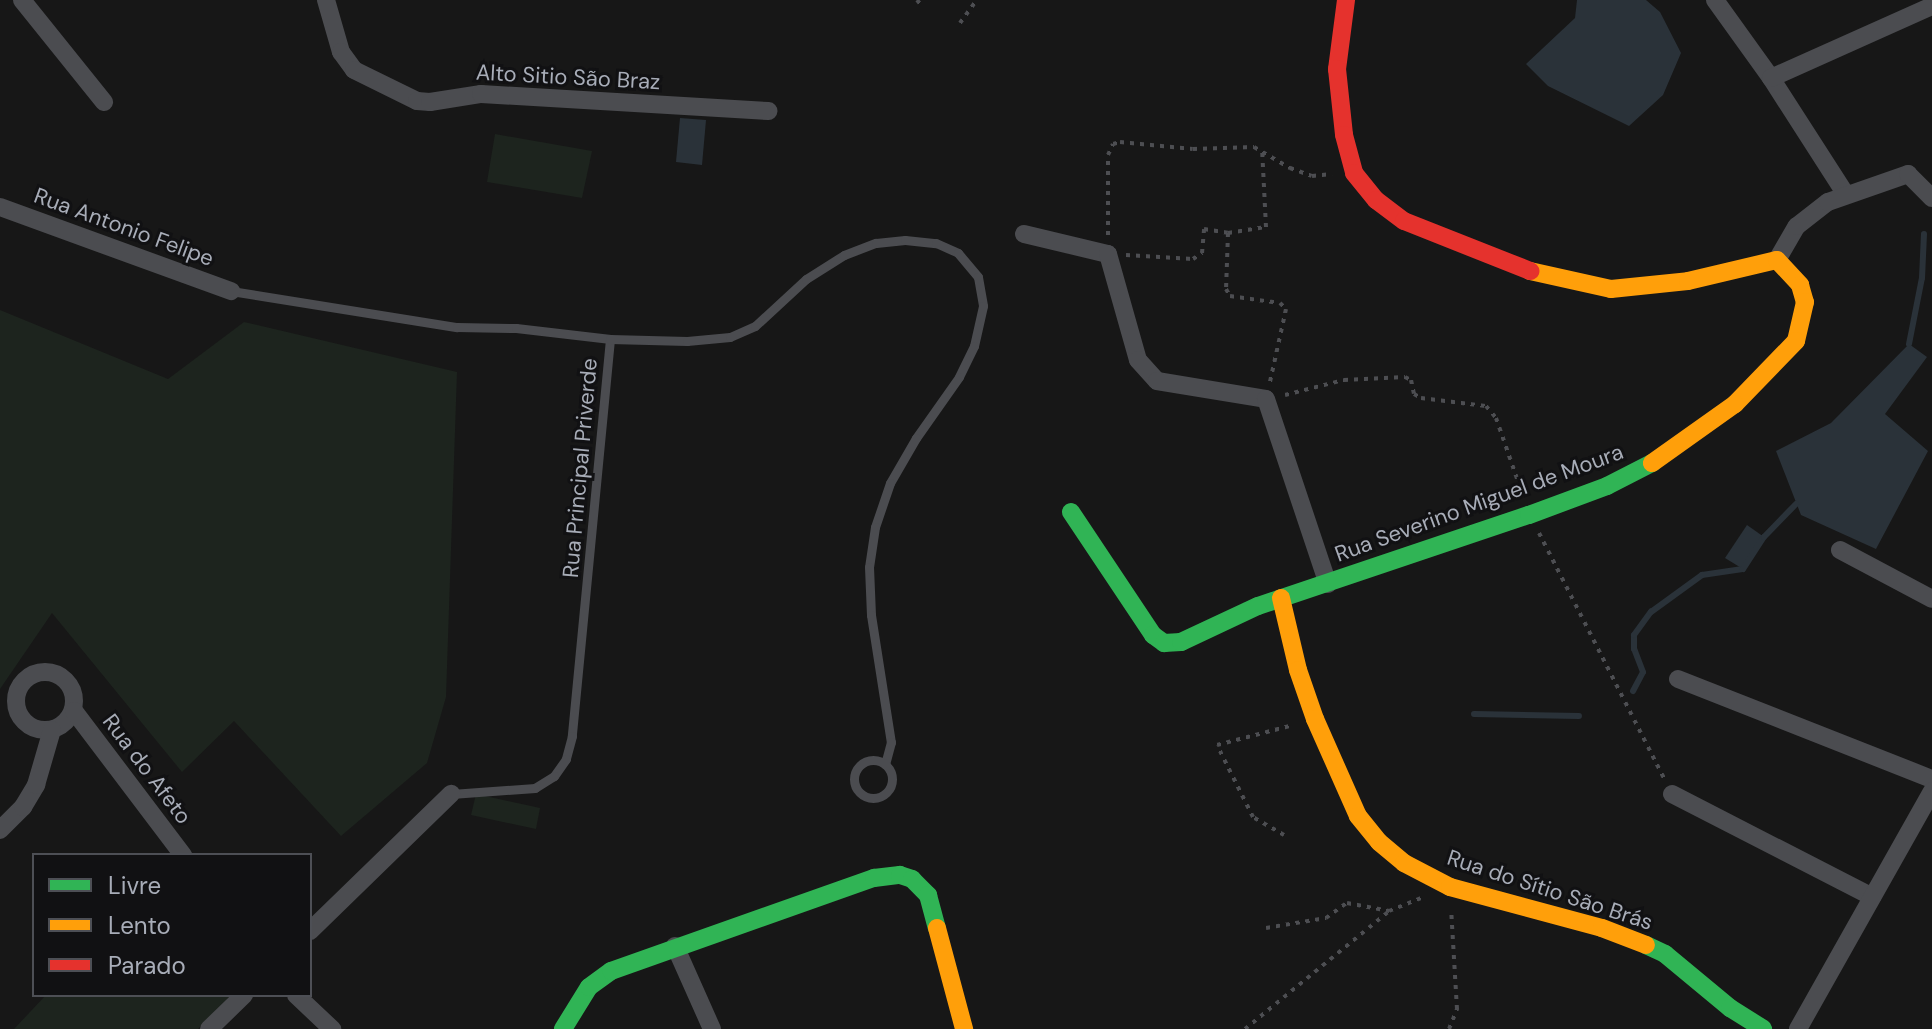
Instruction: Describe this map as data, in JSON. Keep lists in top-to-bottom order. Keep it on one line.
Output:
{"streets":{"street":["Alto Sitio São Braz","Rua Antonio Felipe","Rua Severino Miguel de Moura","Rua do Afeto","Rua do Sítio São Brás"],"lane":["Rua Principal Priverde"]},"crossings":[["Rua Antonio Felipe","Rua Principal Priverde"],["Rua Severino Miguel de Moura","Rua do Sítio São Brás"]],"legend":["Livre","Lento","Parado"]}
